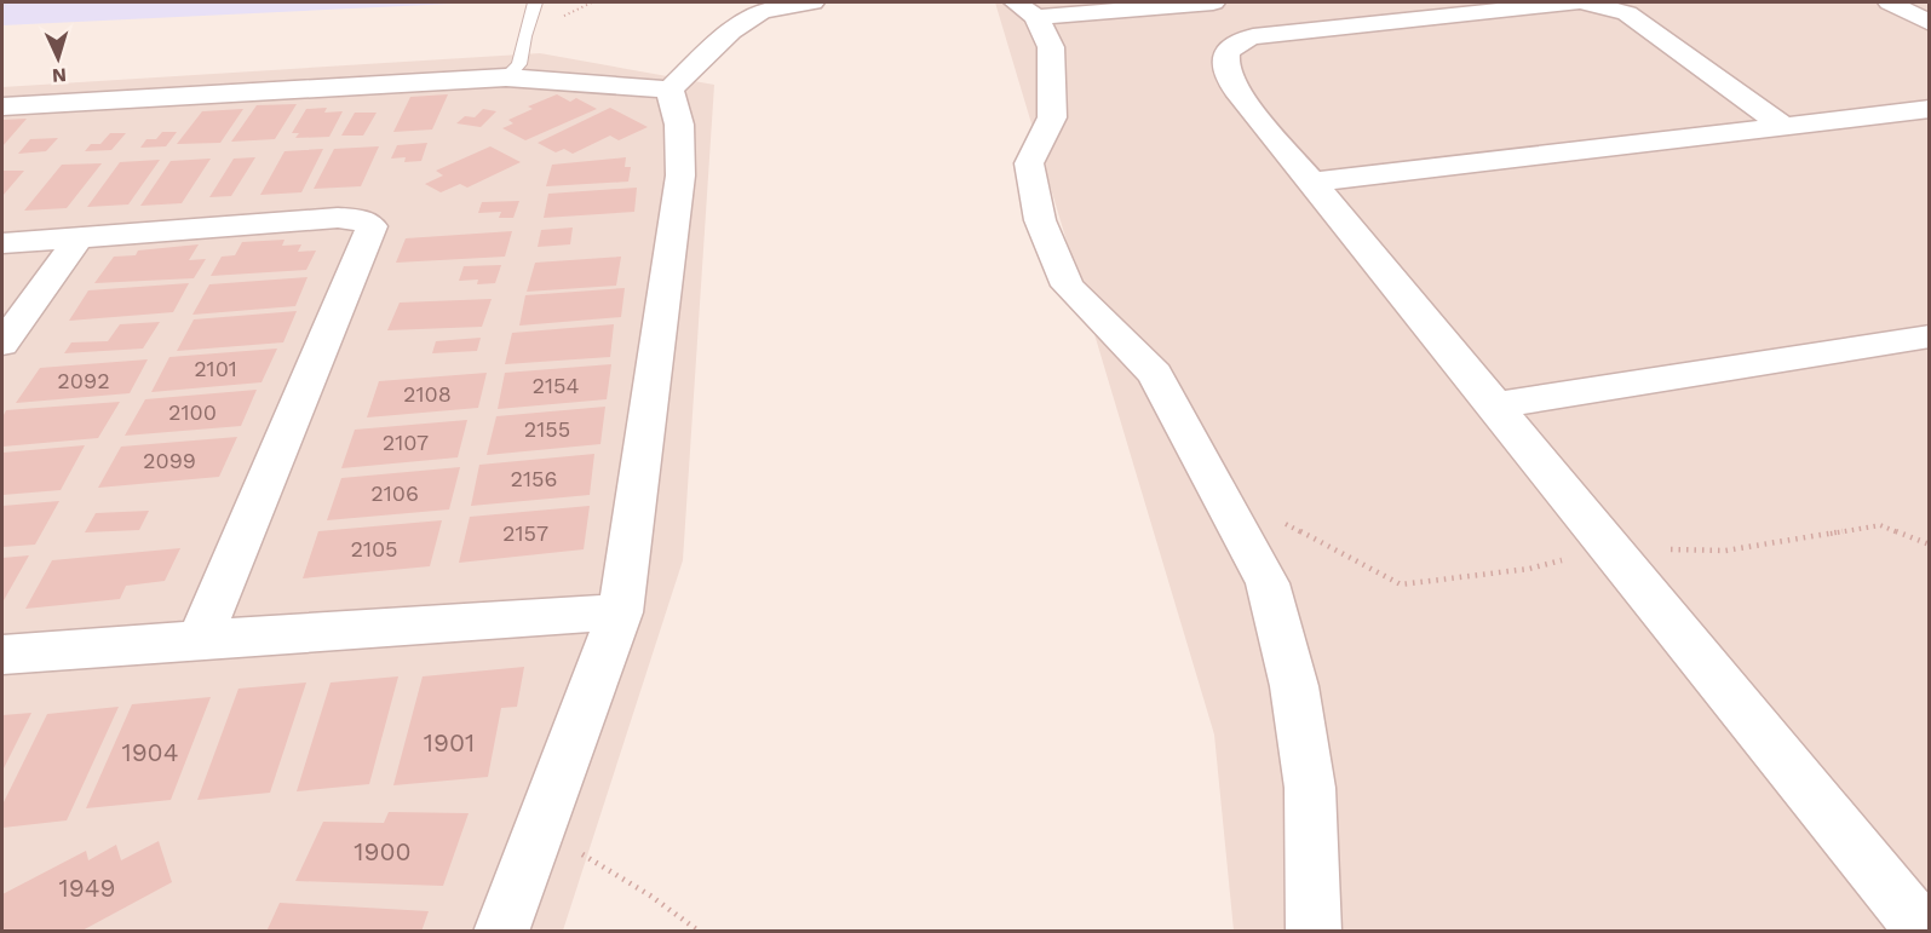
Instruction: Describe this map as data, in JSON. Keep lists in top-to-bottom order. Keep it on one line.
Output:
{"house_numbers":["2101","2092","2154","2108","2100","2155","2107","2099","2156","2106","2157","2105","1901","1904","1900","1949"],"north":"bottom"}
